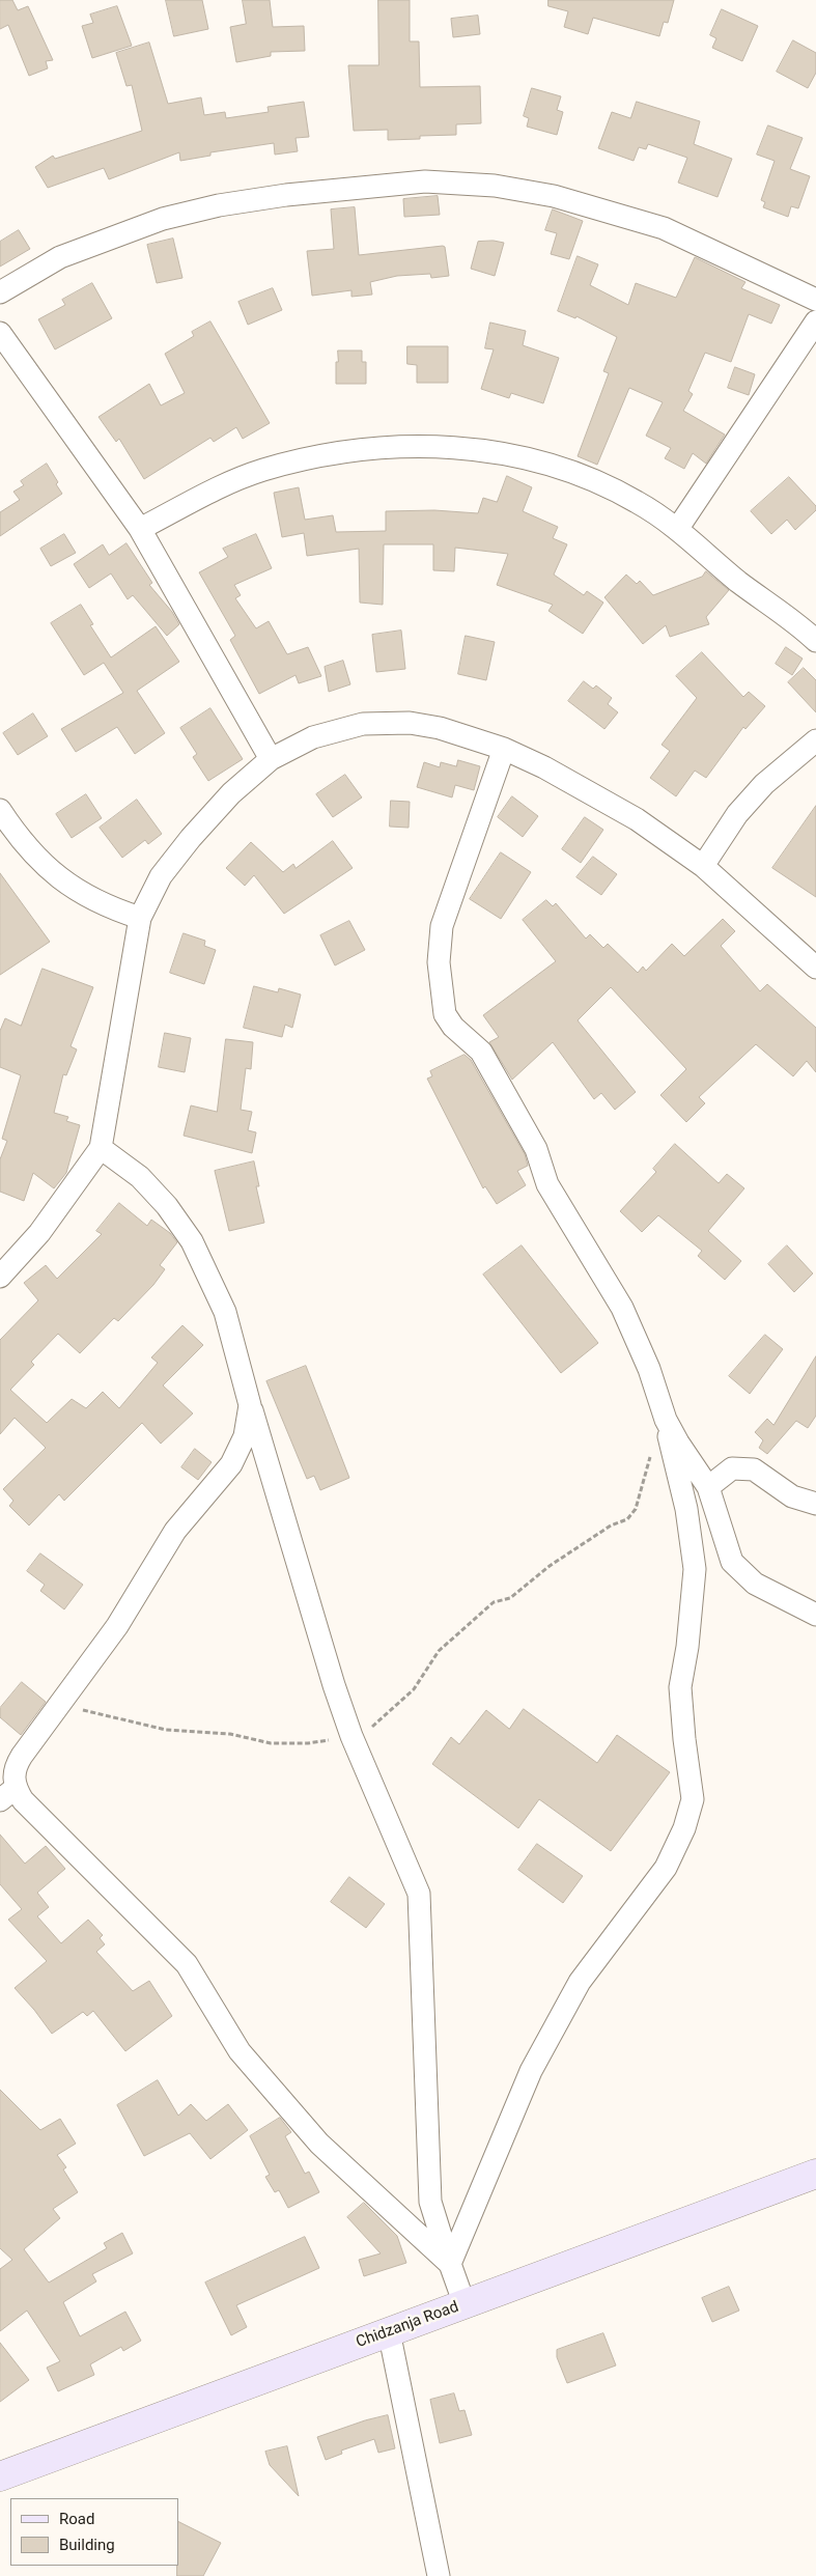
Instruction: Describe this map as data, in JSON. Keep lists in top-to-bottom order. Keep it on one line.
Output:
{"streets":{"street":["Chidzanja Road"]},"legend":["Road","Building"]}
